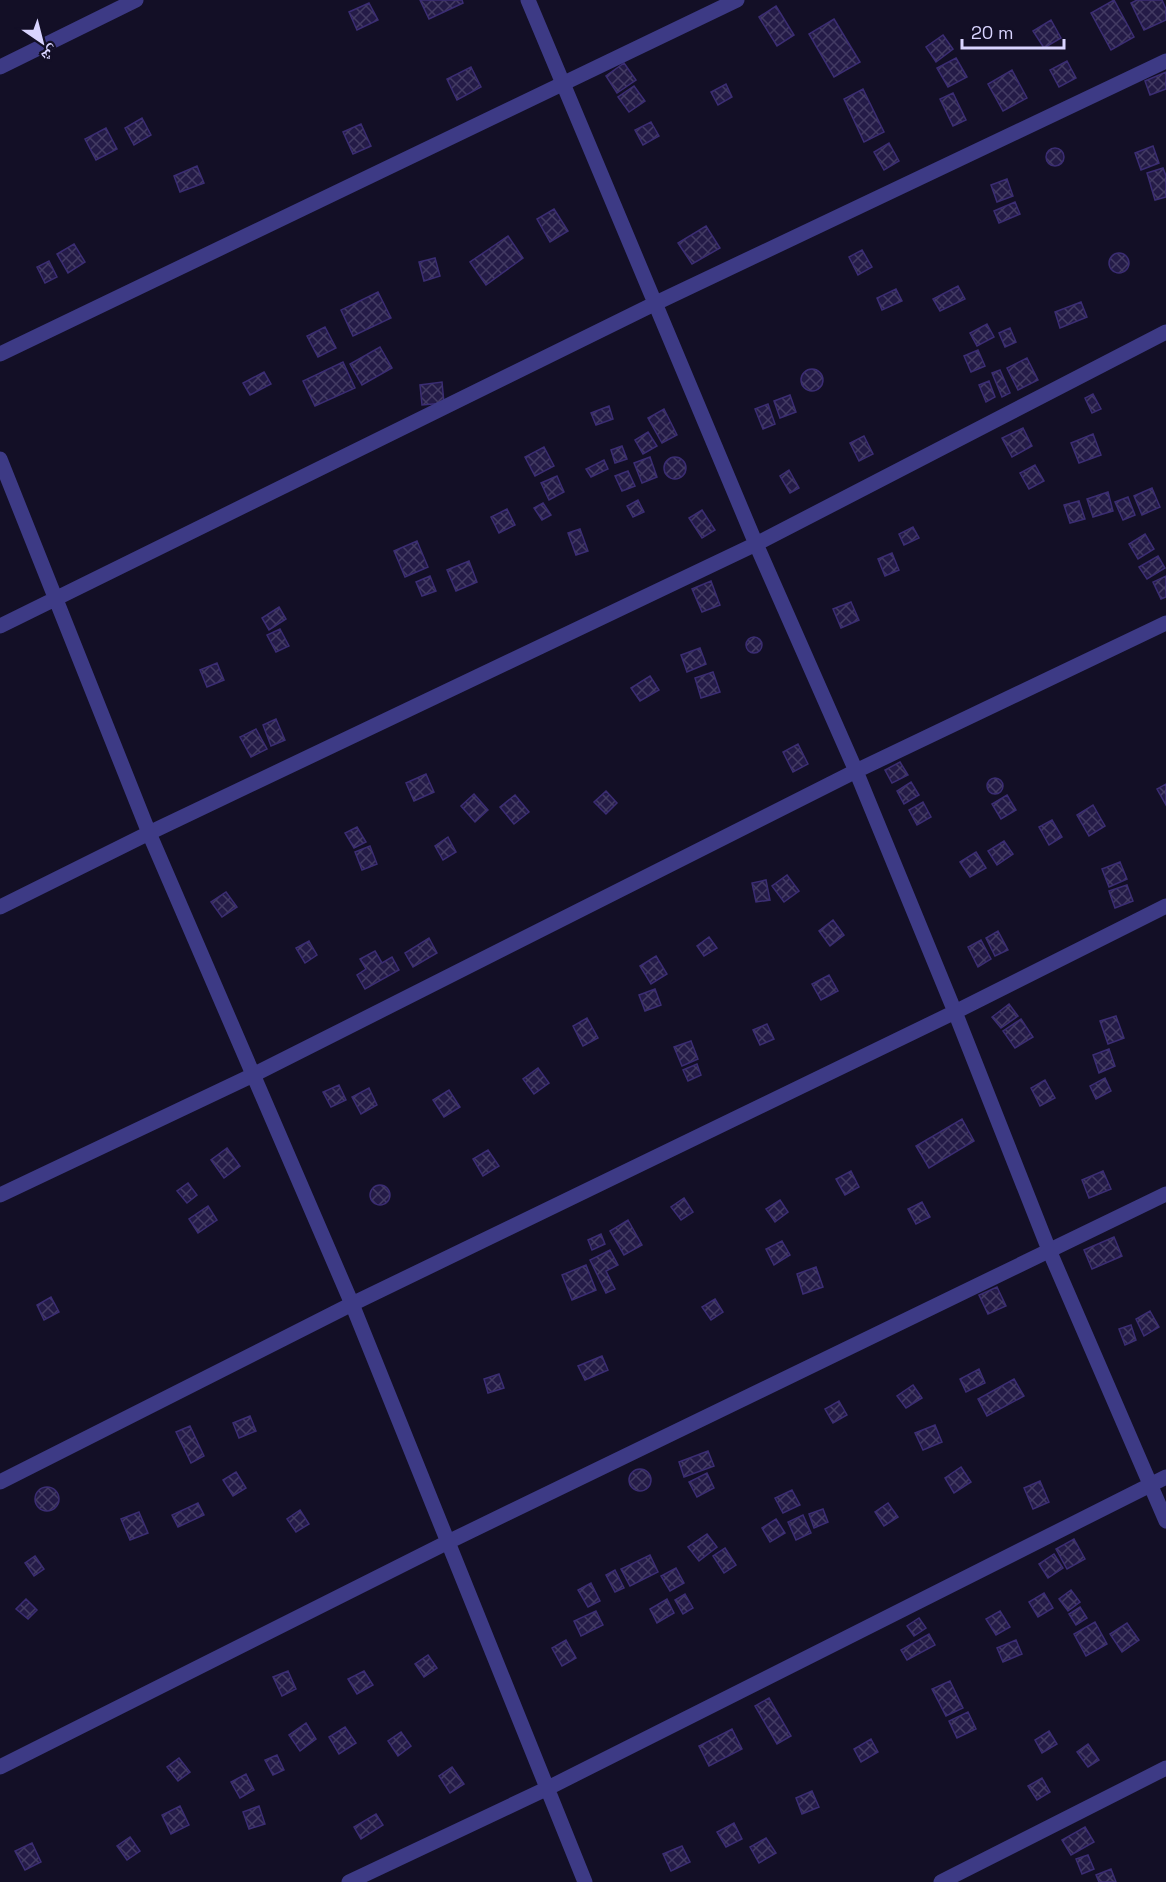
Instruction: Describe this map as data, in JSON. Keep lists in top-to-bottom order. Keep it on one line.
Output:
{"scale_bar":"20 m","north":"bottom right"}
